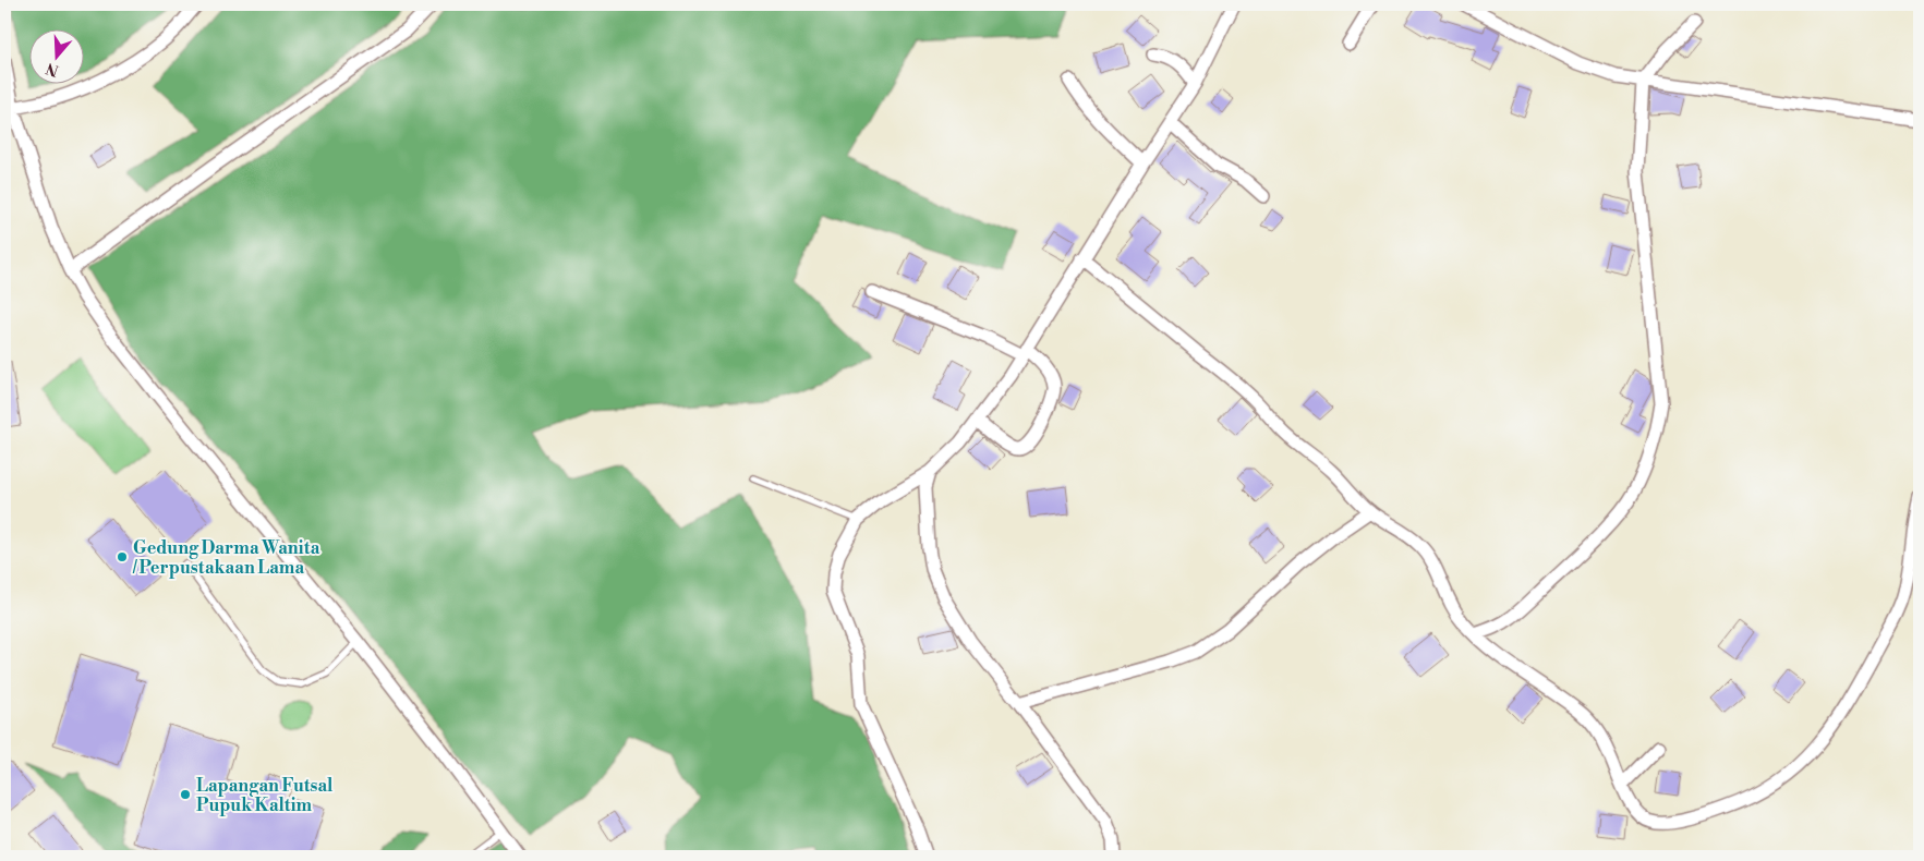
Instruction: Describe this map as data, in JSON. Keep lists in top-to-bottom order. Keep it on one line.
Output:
{"places":["Gedung Darma Wanita / Perpustakaan Lama","Lapangan Futsal Pupuk Kaltim"],"north":"bottom"}
